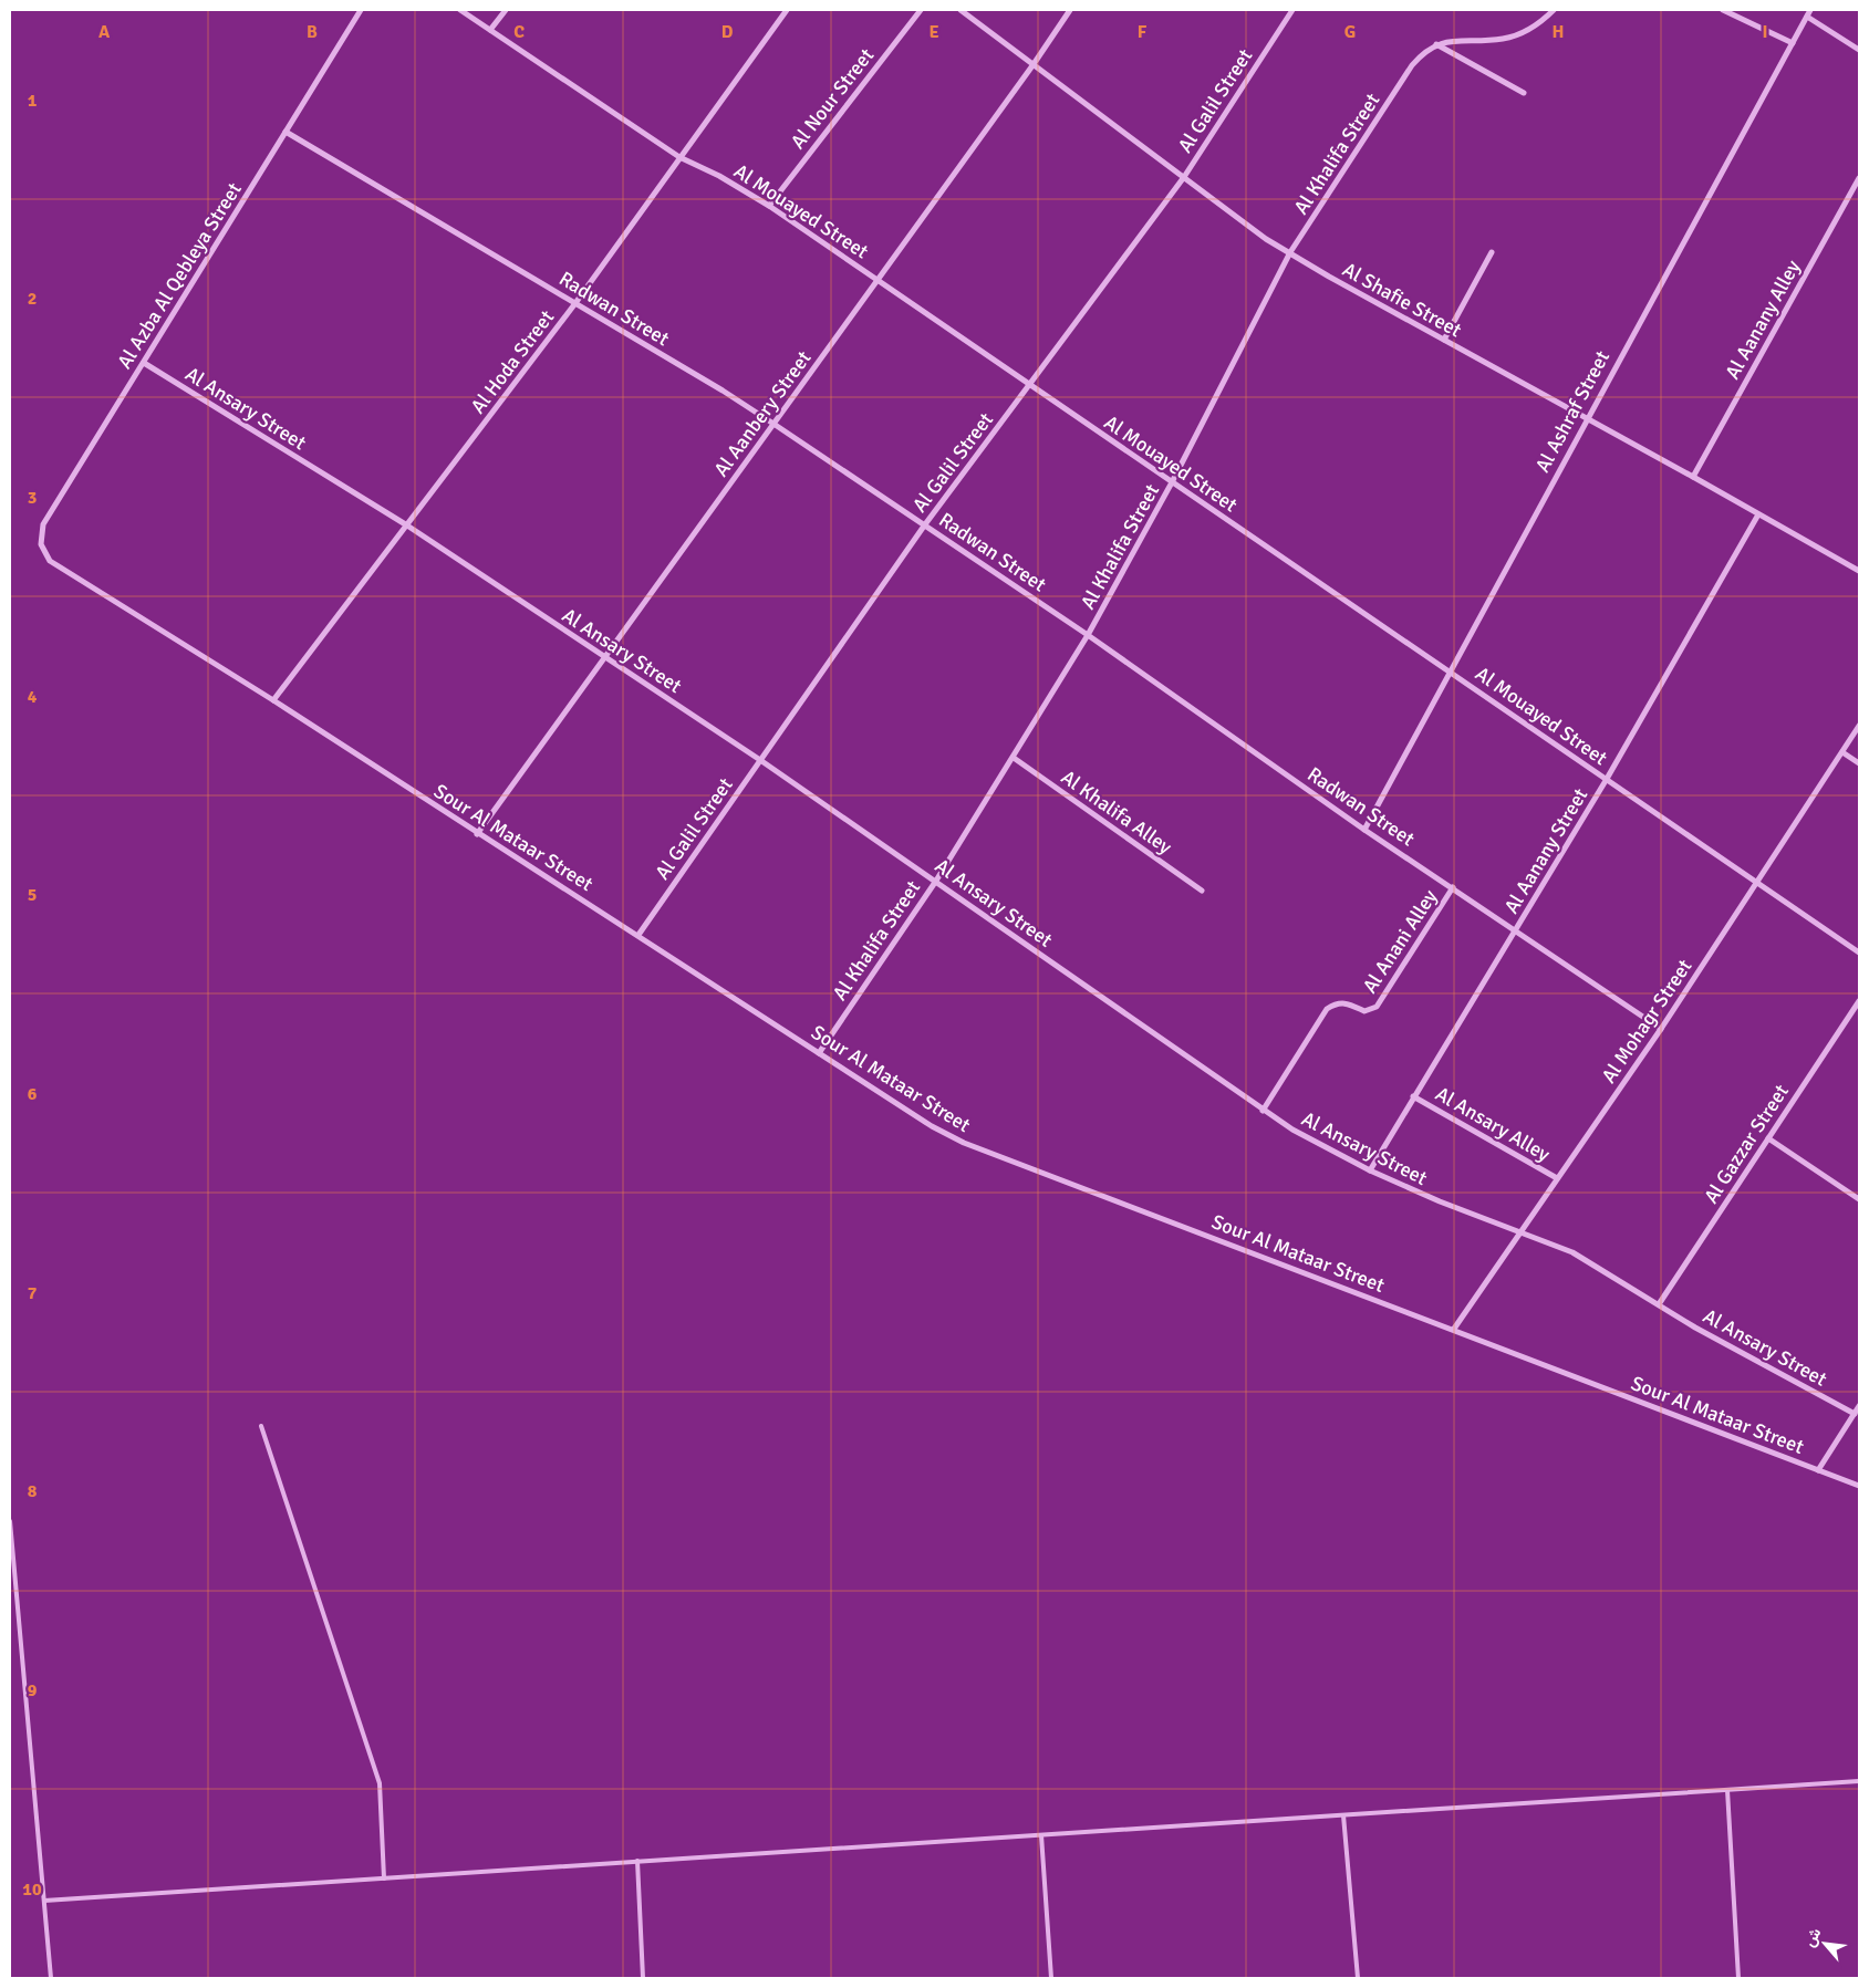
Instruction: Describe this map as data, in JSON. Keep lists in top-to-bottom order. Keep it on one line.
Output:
{"streets":{"street":["Al Nour Street","Al Galil Street","Al Khalifa Street","Al Mouayed Street","Al Azba Al Qebleya Street","Al Shafie Street","Radwan Street","Al Aanany Alley","Al Hoda Street","Al Ansary Street","Al Ashraf Street","Al Aanbery Street","Al Khalifa Alley","Sour Al Mataar Street","Al Aanany Street","Al Anani Alley","Al Mohagr Street","Al Ansary Alley","Al Gazzar Street"]},"crossings":[["Al Nour Street","Al Mouayed Street"],["Al Galil Street","Al Mouayed Street"],["Al Galil Street","Al Shafie Street"],["Al Galil Street","Radwan Street"],["Al Galil Street","Al Ansary Street"],["Al Galil Street","Sour Al Mataar Street"],["Al Khalifa Street","Al Mouayed Street"],["Al Khalifa Street","Al Shafie Street"],["Al Khalifa Street","Radwan Street"],["Al Khalifa Street","Al Ansary Street"],["Al Khalifa Street","Al Khalifa Alley"],["Al Khalifa Street","Sour Al Mataar Street"],["Al Mouayed Street","Al Hoda Street"],["Al Mouayed Street","Al Ashraf Street"],["Al Mouayed Street","Al Aanbery Street"],["Al Mouayed Street","Al Aanany Street"],["Al Mouayed Street","Al Mohagr Street"],["Al Azba Al Qebleya Street","Radwan Street"],["Al Azba Al Qebleya Street","Al Ansary Street"],["Al Azba Al Qebleya Street","Sour Al Mataar Street"],["Al Shafie Street","Al Aanany Alley"],["Al Shafie Street","Al Ashraf Street"],["Al Shafie Street","Al Aanbery Street"],["Al Shafie Street","Al Aanany Street"],["Radwan Street","Al Hoda Street"],["Radwan Street","Al Ashraf Street"],["Radwan Street","Al Aanbery Street"],["Radwan Street","Al Aanany Street"],["Radwan Street","Al Anani Alley"],["Radwan Street","Al Mohagr Street"],["Al Hoda Street","Al Ansary Street"],["Al Hoda Street","Sour Al Mataar Street"],["Al Ansary Street","Al Aanbery Street"],["Al Ansary Street","Al Aanany Street"],["Al Ansary Street","Al Anani Alley"],["Al Ansary Street","Al Mohagr Street"],["Al Ansary Street","Al Gazzar Street"],["Al Aanbery Street","Sour Al Mataar Street"],["Sour Al Mataar Street","Al Mohagr Street"],["Al Aanany Street","Al Ansary Alley"],["Al Mohagr Street","Al Ansary Alley"]],"north":"top left","grid":{"columns":["A","B","C","D","E","F","G","H","I"],"rows":["1","2","3","4","5","6","7","8","9","10"]}}
